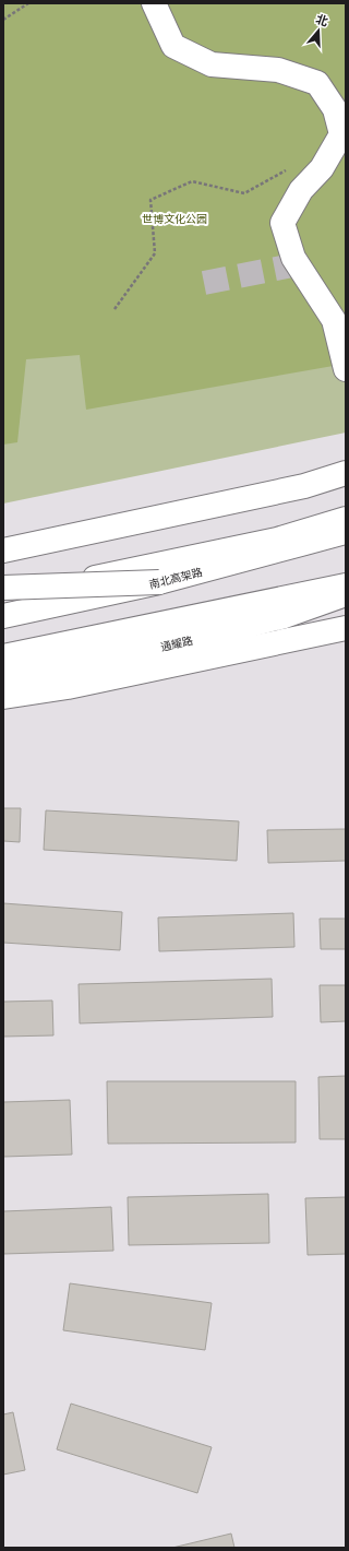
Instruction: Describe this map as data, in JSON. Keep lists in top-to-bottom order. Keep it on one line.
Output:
{"streets":{"main road":["南北高架路","通耀路"]},"parks":["世博文化公园"],"north":"top"}
